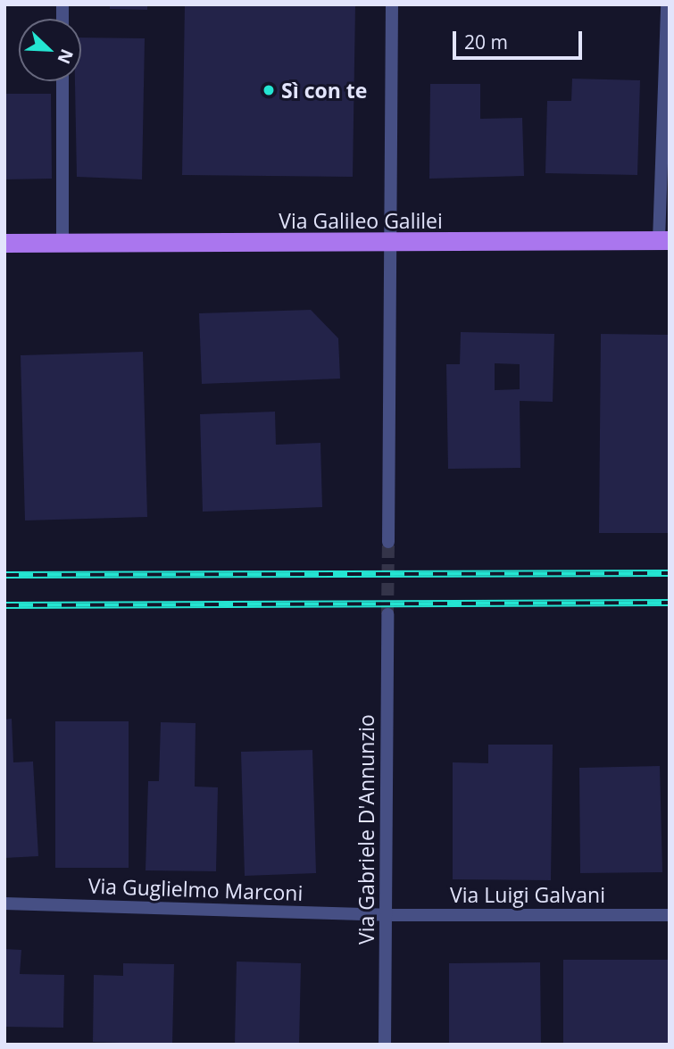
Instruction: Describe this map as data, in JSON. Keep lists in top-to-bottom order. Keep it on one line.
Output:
{"streets":{"main road":["Via Galileo Galilei"],"street":["Via Gabriele D'Annunzio","Via Guglielmo Marconi","Via Luigi Galvani"]},"crossings":[["Via Gabriele D'Annunzio","Via Guglielmo Marconi"],["Via Gabriele D'Annunzio","Via Luigi Galvani"],["Via Guglielmo Marconi","Via Luigi Galvani"]],"places":["Sì con te"],"scale_bar":"20 m","north":"bottom right"}
